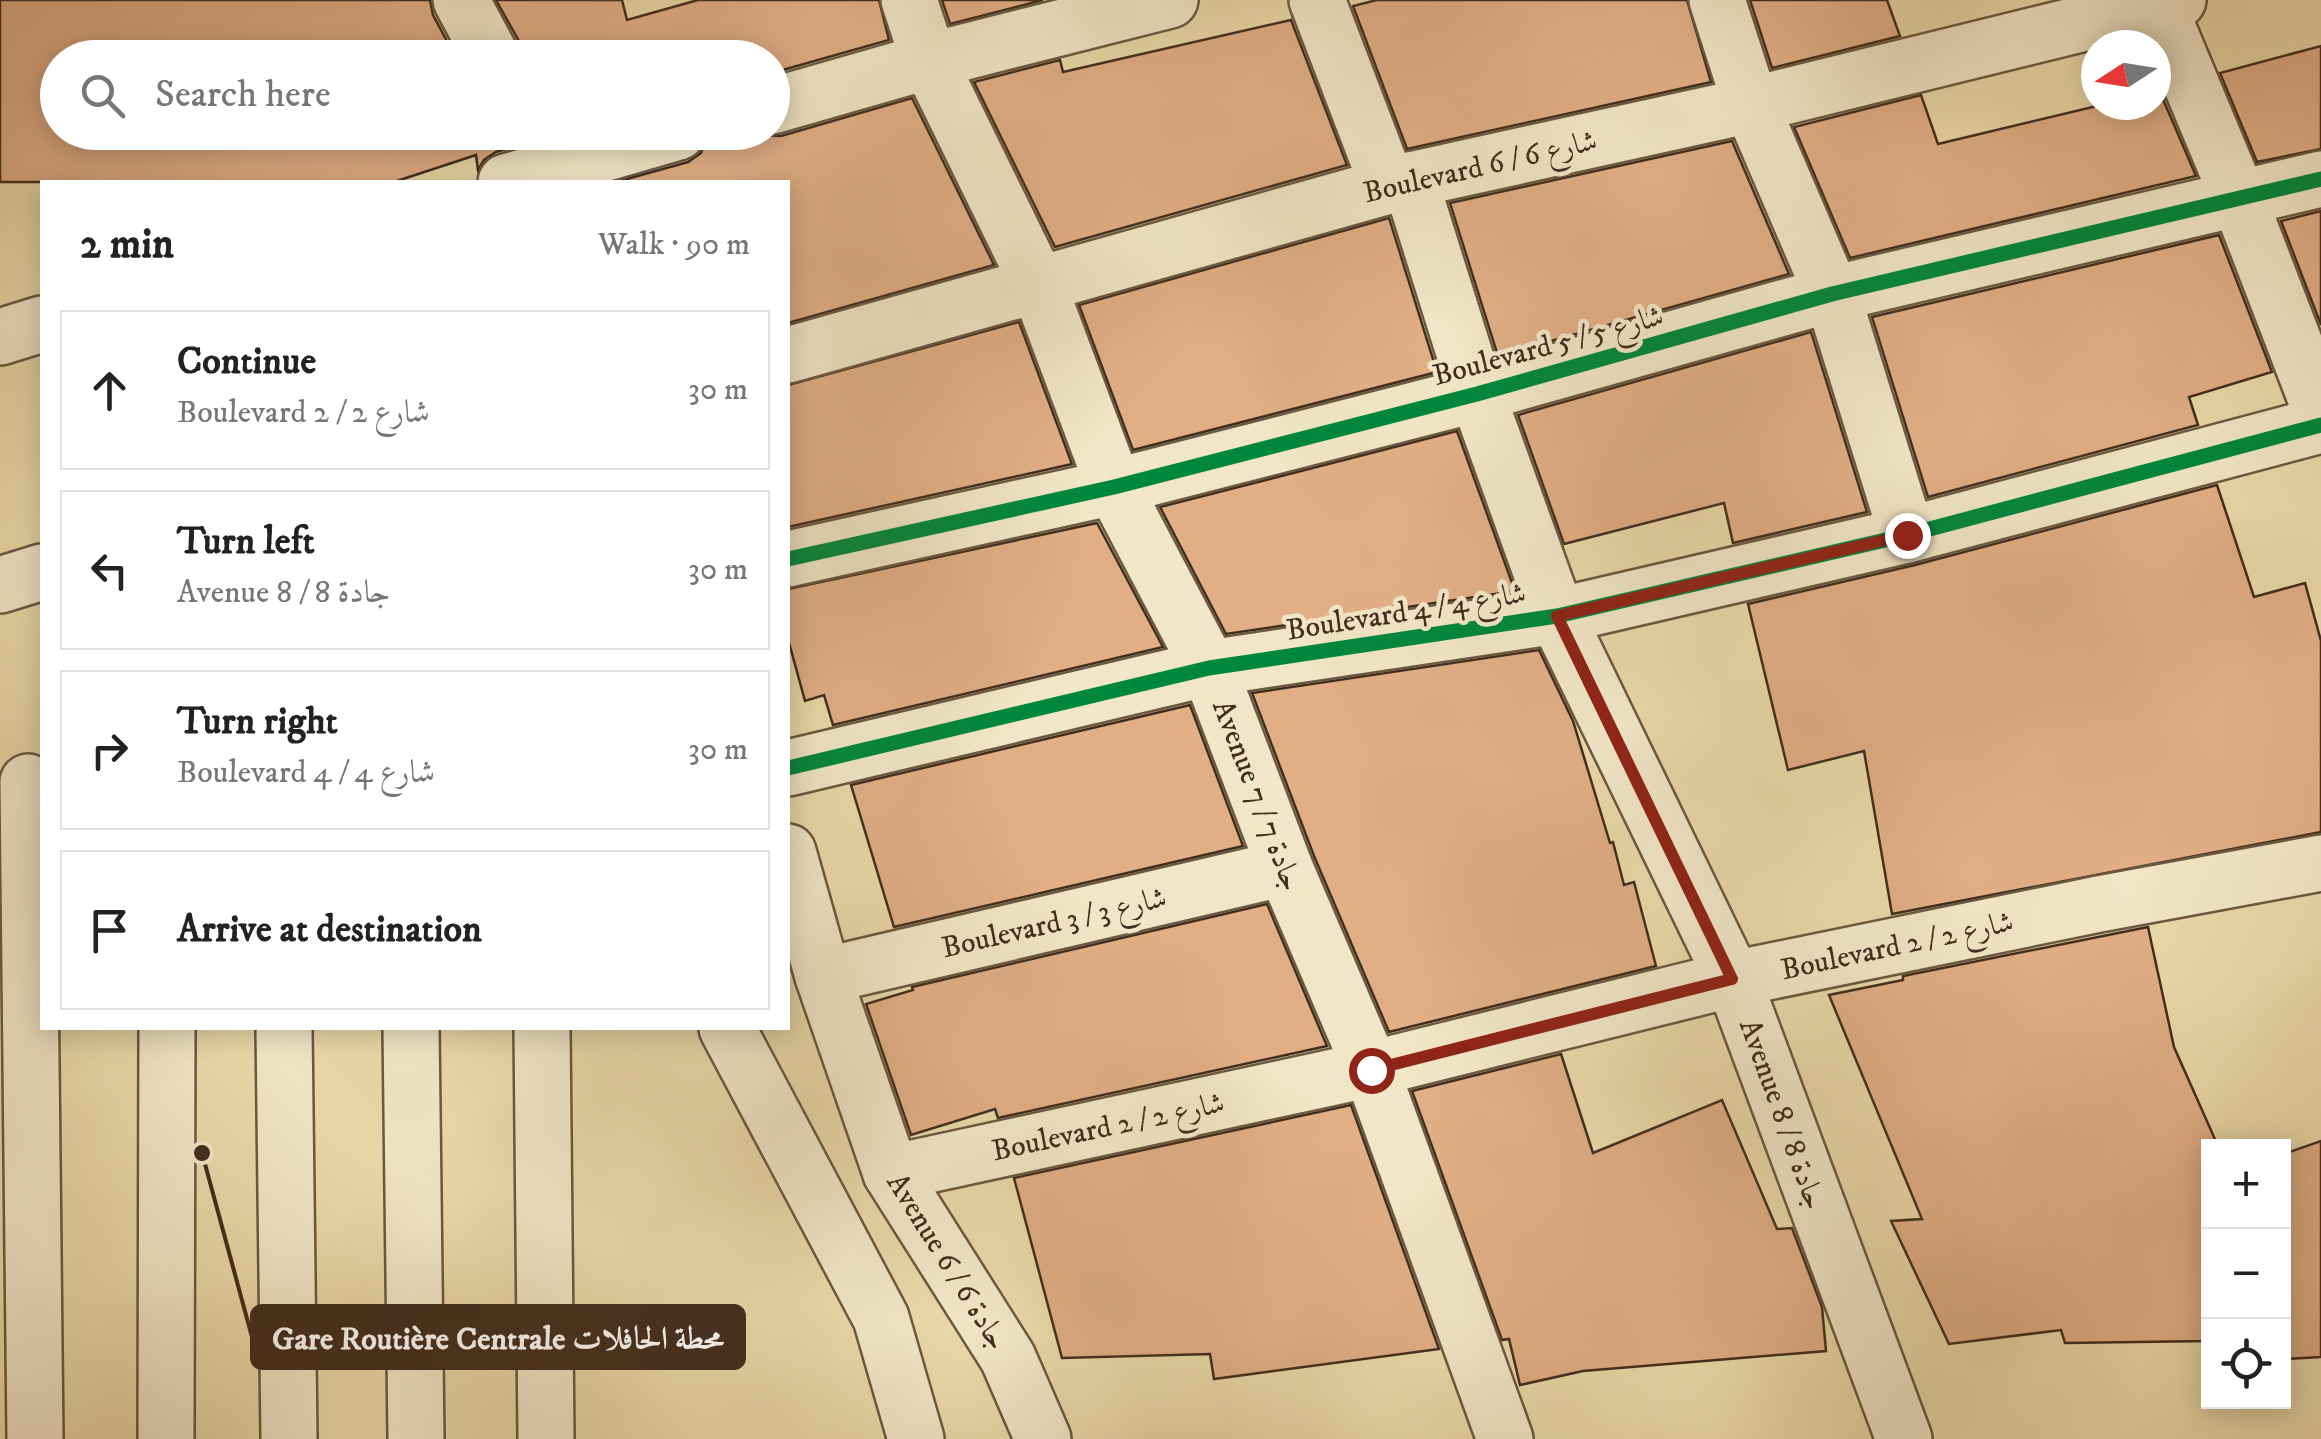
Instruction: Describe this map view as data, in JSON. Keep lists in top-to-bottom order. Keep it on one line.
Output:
{"streets":{"street":["Boulevard 6 / شارع 6","Boulevard 5 / شارع 5","Boulevard 4 / شارع 4","Avenue 7 / جادة 7","Boulevard 3 / شارع 3","Boulevard 2 / شارع 2","Avenue 8 / جادة 8","Avenue 6 / جادة 6"]},"crossings":[["Boulevard 6 / شارع 6","Avenue 7 / جادة 7"],["Boulevard 6 / شارع 6","Avenue 8 / جادة 8"],["Boulevard 5 / شارع 5","Avenue 7 / جادة 7"],["Boulevard 5 / شارع 5","Avenue 8 / جادة 8"],["Boulevard 4 / شارع 4","Avenue 7 / جادة 7"],["Boulevard 4 / شارع 4","Avenue 8 / جادة 8"],["Avenue 7 / جادة 7","Boulevard 3 / شارع 3"],["Avenue 7 / جادة 7","Boulevard 2 / شارع 2"],["Boulevard 3 / شارع 3","Avenue 6 / جادة 6"],["Boulevard 2 / شارع 2","Avenue 8 / جادة 8"],["Boulevard 2 / شارع 2","Avenue 6 / جادة 6"]],"places":["Gare Routière Centrale محطة الحافلات"],"north":"left","page":{"search":"Search here","heading":["2 min","Walk · 90 m"],"list":[["Continue","Boulevard 2 / شارع 2","30 m"],["Turn left","Avenue 8 / جادة 8","30 m"],["Turn right","Boulevard 4 / شارع 4","30 m"],"Arrive at destination"],"map_buttons":["+","−"]}}
